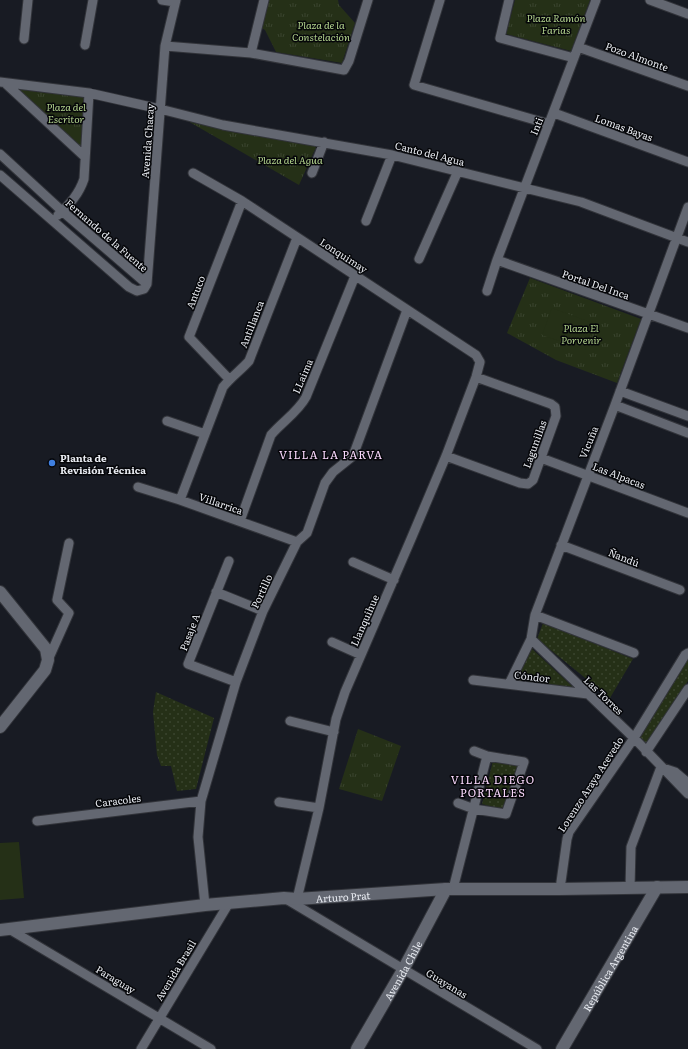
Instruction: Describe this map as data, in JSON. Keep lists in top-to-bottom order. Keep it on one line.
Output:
{"streets":{"main road":["Arturo Prat","República Argentina","Avenida Chile"],"street":["Pozo Almonte","Inti","Lomas Bayas","Avenida Chacay","Canto del Agua","Fernando de la Fuente","Lonquimay","Portal Del Inca","Antuco","Antillanca","LLaima","Vicuña","Lagunillas","Las Alpacas","Villarrica","Ñandú","Portillo","Llanquihue","Pasaje A","Cóndor","Las Torres","Lorenzo Araya Acevedo","Caracoles","Avenida Brasil","Paraguay","Guayanas"]},"crossings":[["Pozo Almonte","Inti"],["Inti","Lomas Bayas"],["Inti","Canto del Agua"],["Inti","Portal Del Inca"],["Avenida Chacay","Canto del Agua"],["Avenida Chacay","Fernando de la Fuente"],["Canto del Agua","Vicuña"],["Lonquimay","Antuco"],["Lonquimay","Antillanca"],["Lonquimay","LLaima"],["Lonquimay","Portillo"],["Lonquimay","Llanquihue"],["Portal Del Inca","Vicuña"],["Antuco","Antillanca"],["Antillanca","Villarrica"],["LLaima","Villarrica"],["Vicuña","Las Alpacas"],["Vicuña","Ñandú"],["Vicuña","Cóndor"],["Vicuña","Las Torres"],["Lagunillas","Las Alpacas"],["Lagunillas","Llanquihue"],["Villarrica","Portillo"],["Portillo","Pasaje A"],["Portillo","Caracoles"],["Portillo","Arturo Prat"],["Llanquihue","Arturo Prat"],["Cóndor","Las Torres"],["Las Torres","Lorenzo Araya Acevedo"],["Lorenzo Araya Acevedo","Arturo Prat"],["Arturo Prat","República Argentina"],["Arturo Prat","Avenida Brasil"],["Arturo Prat","Avenida Chile"],["Arturo Prat","Paraguay"],["Arturo Prat","Guayanas"],["Avenida Brasil","Paraguay"],["Avenida Chile","Guayanas"]],"districts":["VILLA LA PARVA","VILLA DIEGO PORTALES"],"parks":["Plaza Ramón Farías","Plaza de la Constelación","Plaza del Escritor","Plaza del Agua","Plaza El Porvenir"],"places":["Planta de Revisión Técnica"]}
